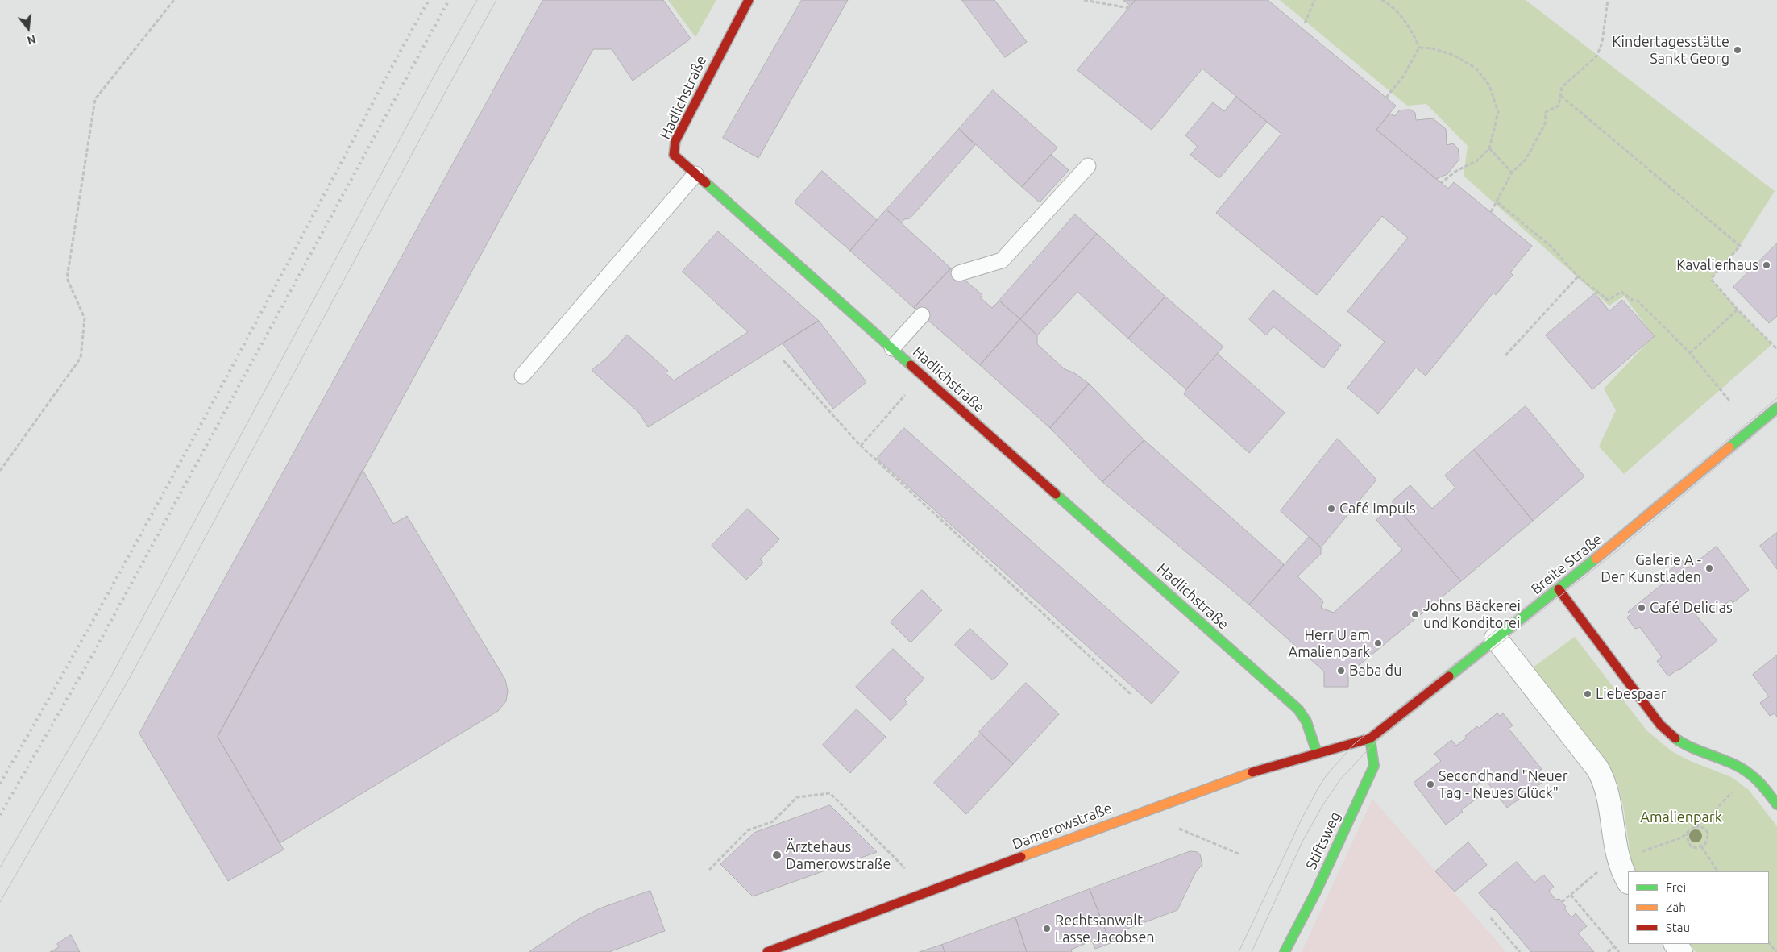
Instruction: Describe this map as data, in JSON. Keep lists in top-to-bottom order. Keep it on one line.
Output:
{"streets":{"street":["Hadlichstraße","Breite Straße","Damerowstraße","Stiftsweg"]},"crossings":[["Hadlichstraße","Damerowstraße"],["Breite Straße","Damerowstraße"],["Breite Straße","Stiftsweg"],["Damerowstraße","Stiftsweg"]],"parks":["Amalienpark"],"places":["Kindertagesstätte Sankt Georg","Kavalierhaus","Café Impuls","Galerie A - Der Kunstladen","Café Delicias","Johns Bäckerei und Konditorei","Herr U am Amalienpark","Baba đu","Liebespaar","Secondhand \"Neuer Tag - Neues Glück\"","Ärztehaus Damerowstraße","Rechtsanwalt Lasse Jacobsen"],"legend":["Frei","Zäh","Stau"],"north":"bottom"}
